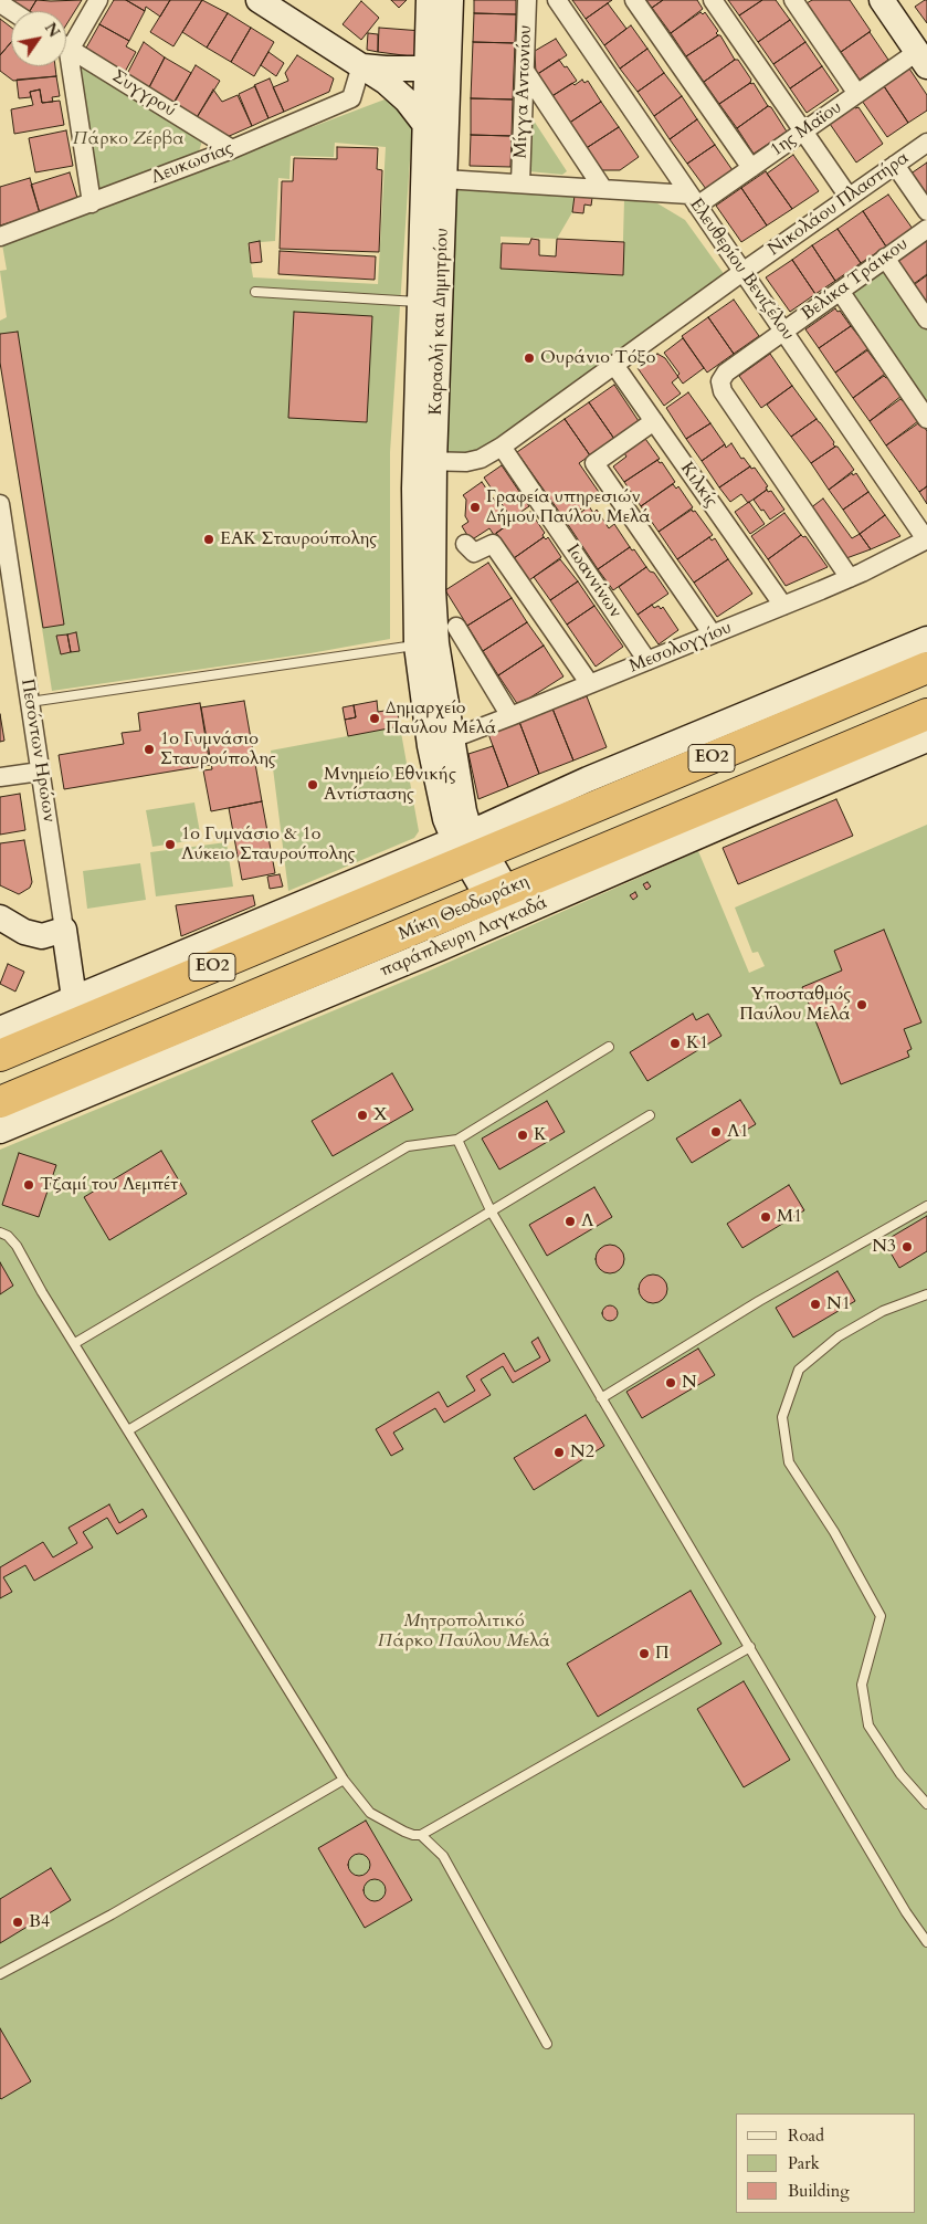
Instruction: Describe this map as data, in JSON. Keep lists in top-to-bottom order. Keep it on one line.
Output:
{"streets":{"highway":["ΕΟ2","Μίκη Θεοδωράκη"],"street":["Μίγγα Αντωνίου","Συγγρού","1ης Μαϊου","Λευκωσίας","Νικολάου Πλαστήρα","Ελευθερίου Βενιζέλου","Βελίκα Τράικου","Καραολή και Δημητρίου","Κιλκίς","Ιωαννίνων","Μεσολογγίου","Πεσόντων Ηρώων","παράπλευρη Λαγκαδά"]},"crossings":[["Συγγρού","Λευκωσίας"],["1ης Μαϊου","Ελευθερίου Βενιζέλου"],["Νικολάου Πλαστήρα","Ελευθερίου Βενιζέλου"],["Νικολάου Πλαστήρα","Καραολή και Δημητρίου"],["Νικολάου Πλαστήρα","Κιλκίς"],["Νικολάου Πλαστήρα","Ιωαννίνων"],["Ελευθερίου Βενιζέλου","Βελίκα Τράικου"],["Ελευθερίου Βενιζέλου","Μεσολογγίου"],["Βελίκα Τράικου","Μεσολογγίου"],["Καραολή και Δημητρίου","Μεσολογγίου"],["Καραολή και Δημητρίου","ΕΟ2"],["Καραολή και Δημητρίου","Μίκη Θεοδωράκη"],["Καραολή και Δημητρίου","παράπλευρη Λαγκαδά"],["Κιλκίς","Μεσολογγίου"],["Ιωαννίνων","Μεσολογγίου"],["Μίκη Θεοδωράκη","παράπλευρη Λαγκαδά"]],"parks":["Πάρκο Ζέρβα","Μητροπολιτικό Πάρκο Παύλου Μελά"],"places":["Ουράνιο Τόξο","Γραφεία υπηρεσιών Δήμου Παύλου Μελά","EAK Σταυρούπολης","Δημαρχείο Παύλου Μελά","1ο Γυμνάσιο Σταυρούπολης","Μνημείο Εθνικής Αντίστασης","1ο Γυμνάσιο & 1ο Λύκειο Σταυρούπολης","Υποσταθμός Παύλου Μελά","Κ1","Χ","Λ1","Κ","Τζαμί του Λεμπέτ","Μ1","Λ","Ν3","Ν1","Ν","Ν2","Π","Β4"],"legend":["Road","Park","Building"],"north":"top right"}
